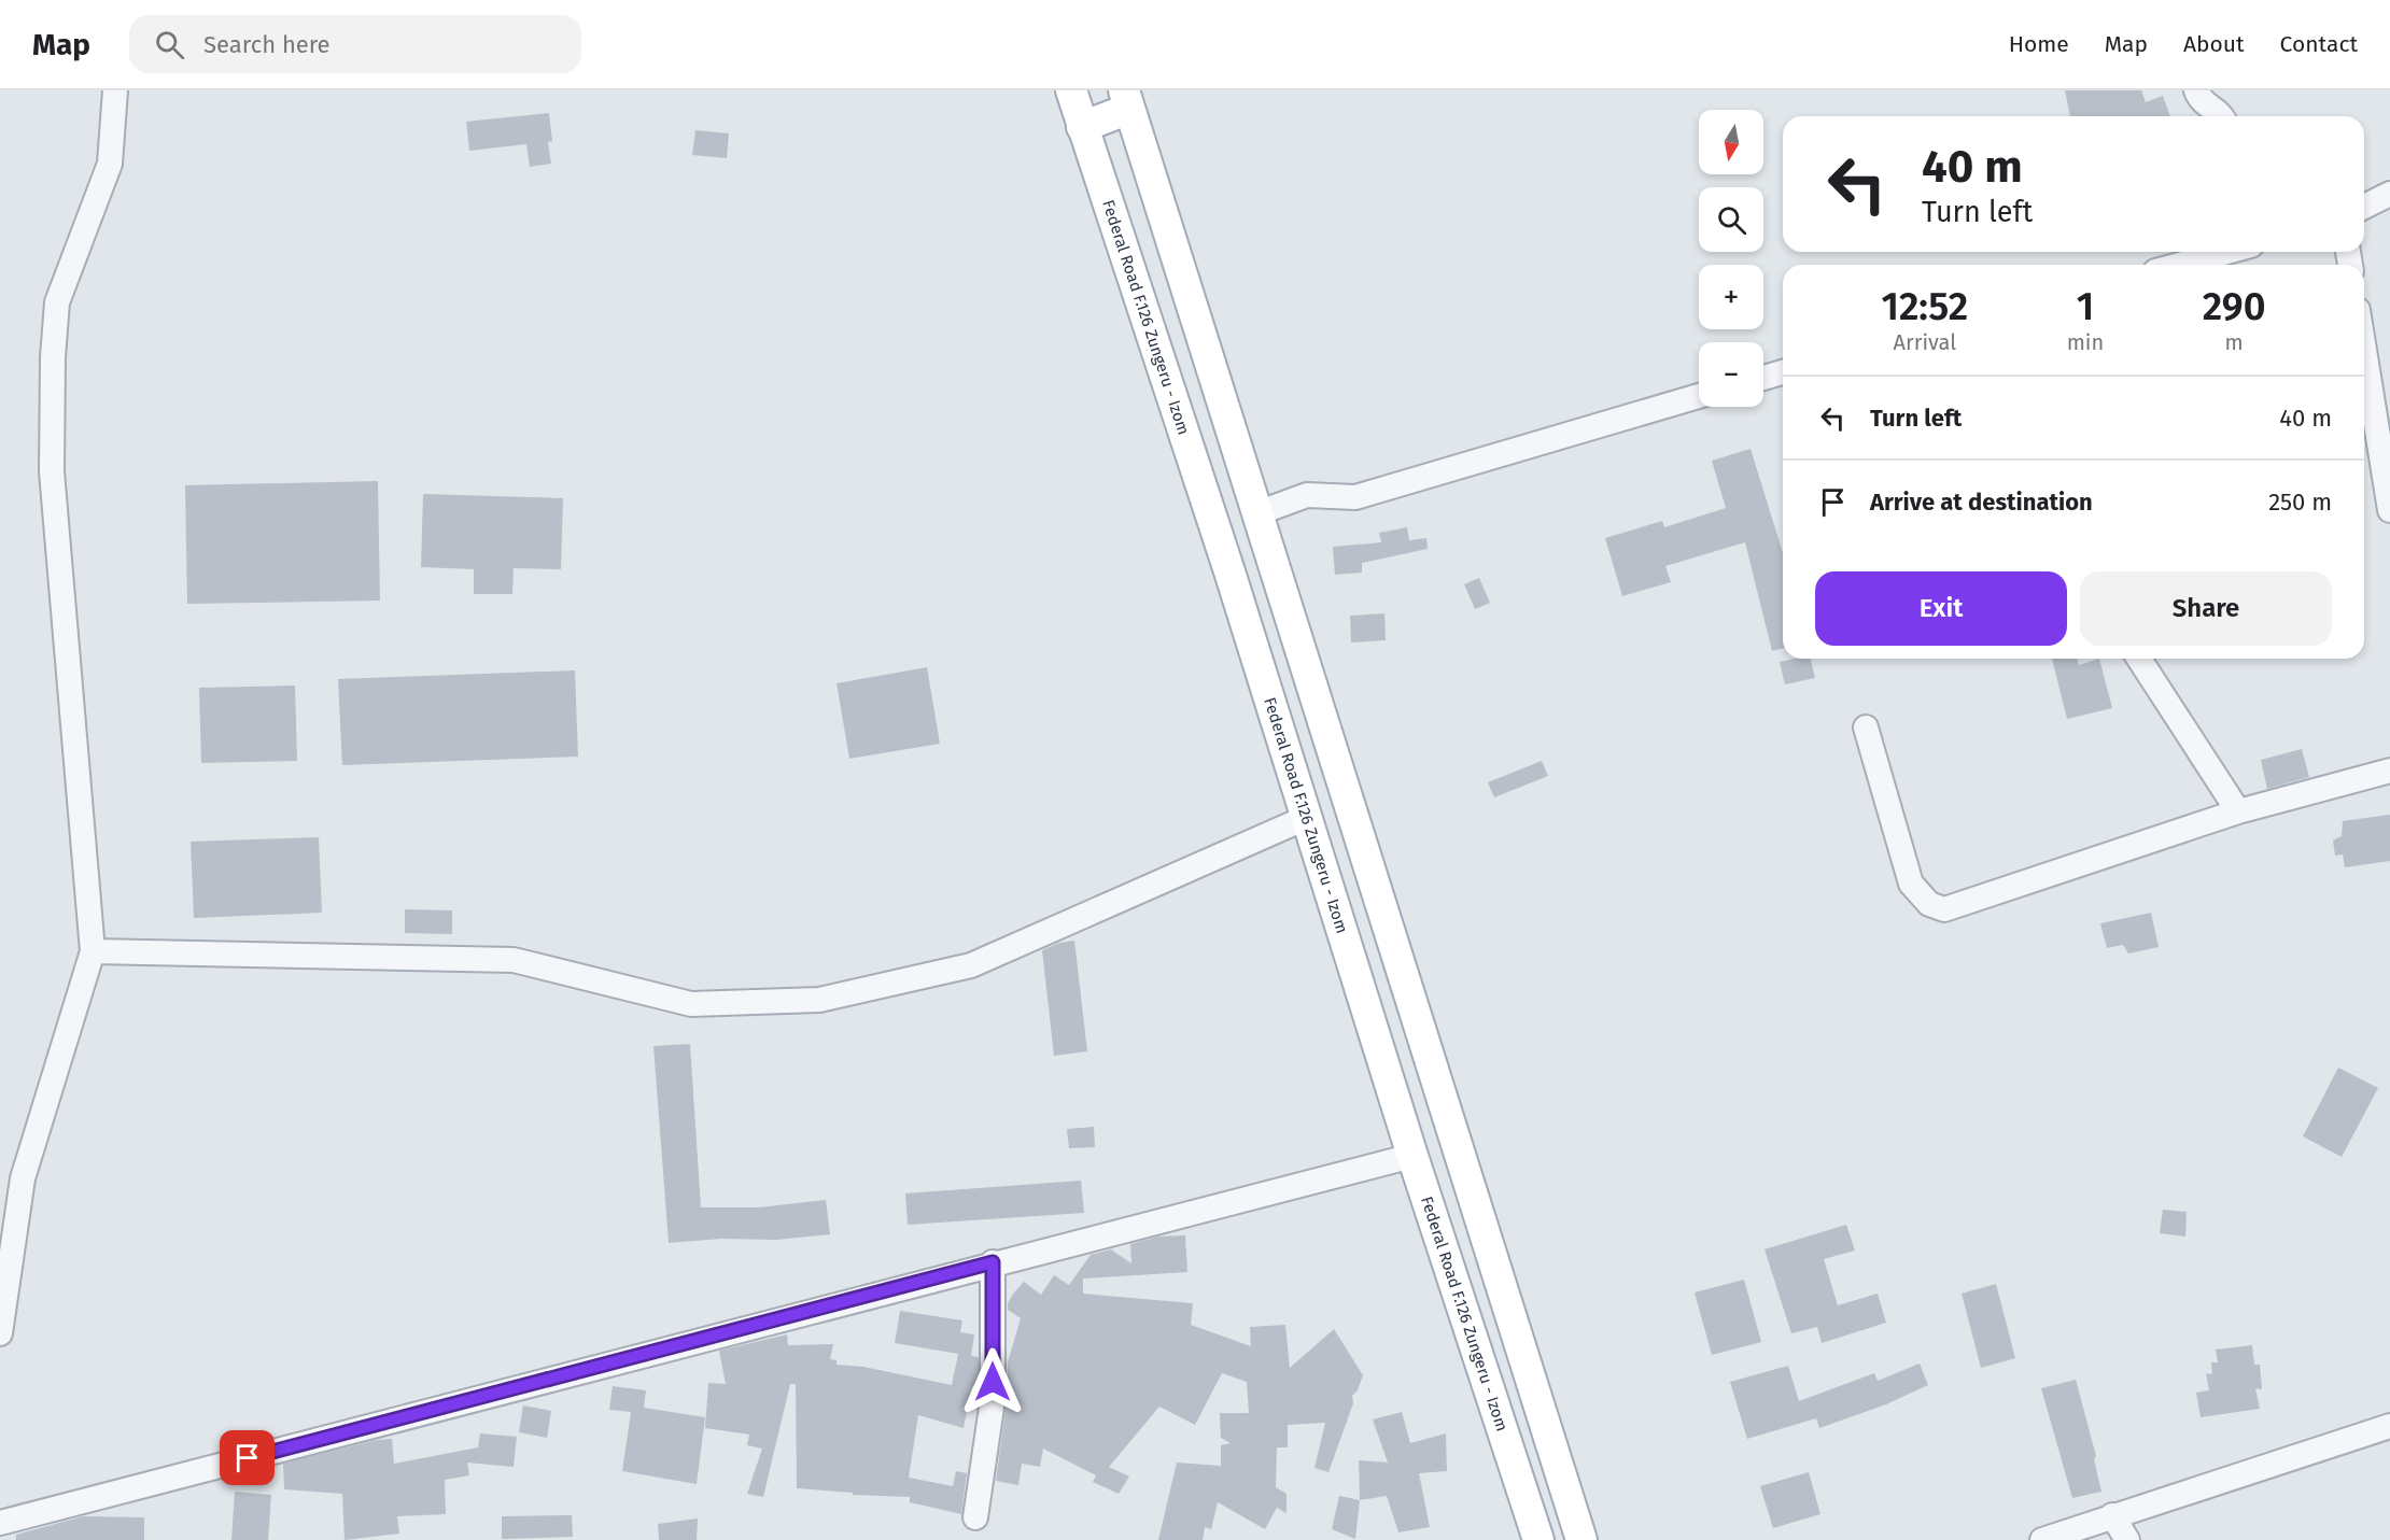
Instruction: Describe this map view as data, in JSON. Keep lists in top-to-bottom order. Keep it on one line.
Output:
{"streets":{"main road":["Federal Road F.126 Zungeru - Izom"]},"north":"bottom","page":{"header":"Map","search":"Search here","nav":["Home","Map","About","Contact"],"map_buttons":["+","−"],"turn":["40 m","Turn left"],"eta":["12:52","Arrival","1","min","290","m"],"list":[{"name":"Turn left","value":"40 m"},{"name":"Arrive at destination","value":"250 m"}],"buttons":["Exit","Share"]}}
